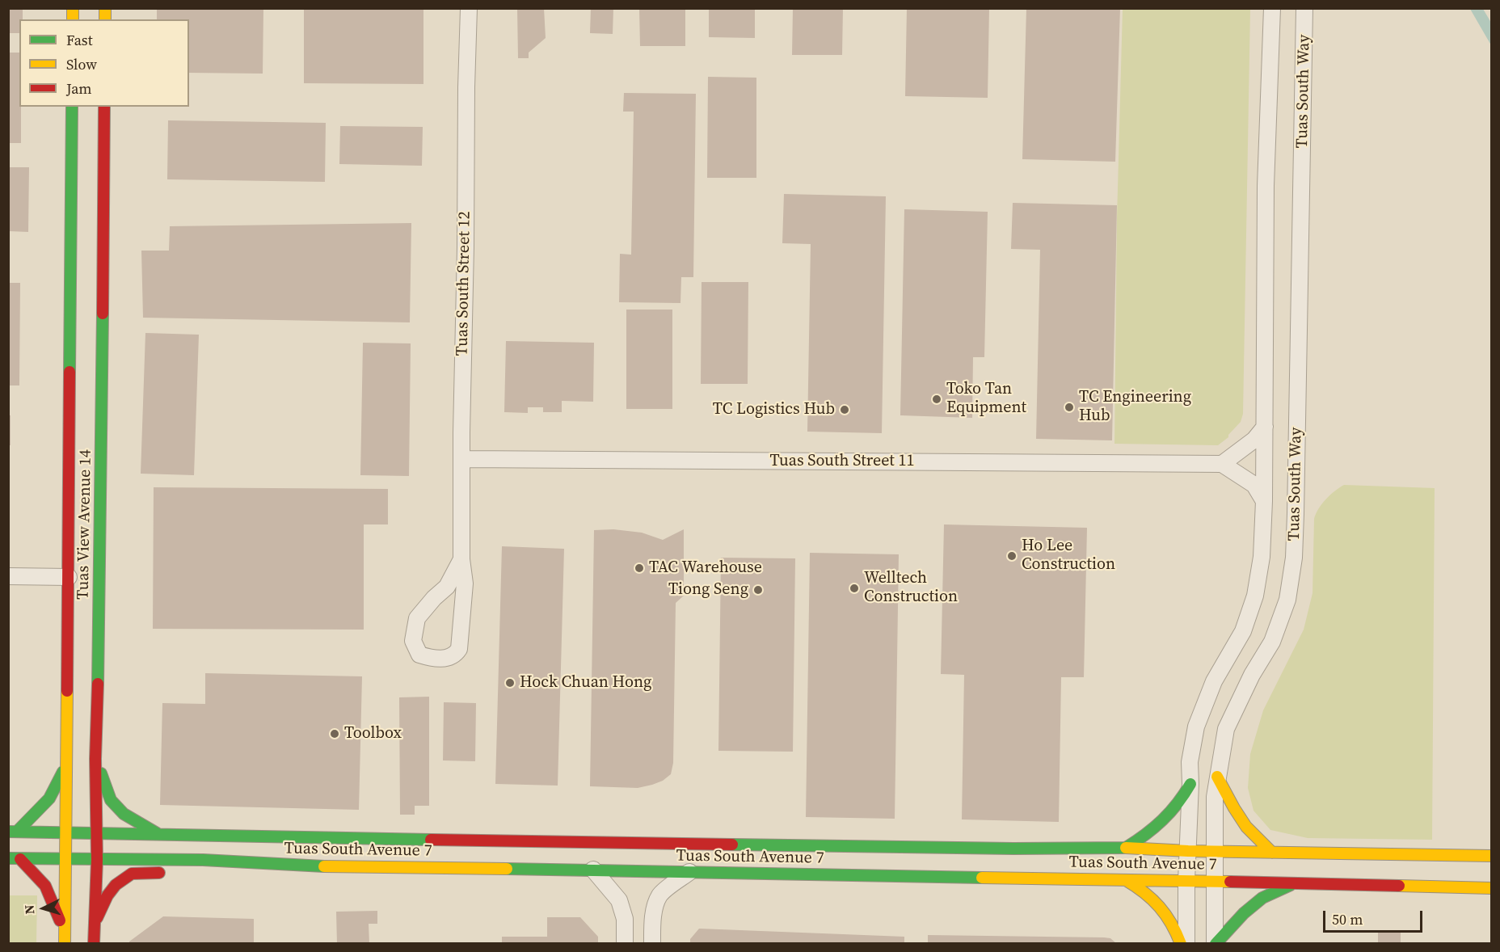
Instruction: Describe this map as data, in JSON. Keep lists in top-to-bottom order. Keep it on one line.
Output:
{"streets":{"street":["Tuas South Way","Tuas South Street 12","Tuas South Street 11","Tuas View Avenue 14","Tuas South Avenue 7"]},"crossings":[["Tuas South Way","Tuas South Avenue 7"],["Tuas South Street 12","Tuas South Street 11"],["Tuas View Avenue 14","Tuas South Avenue 7"]],"places":["Toko Tan Equipment","TC Engineering Hub","TC Logistics Hub","Ho Lee Construction","TAC Warehouse","Welltech Construction","Tiong Seng","Hock Chuan Hong","Toolbox"],"legend":["Fast","Slow","Jam"],"scale_bar":"50 m","north":"left"}
